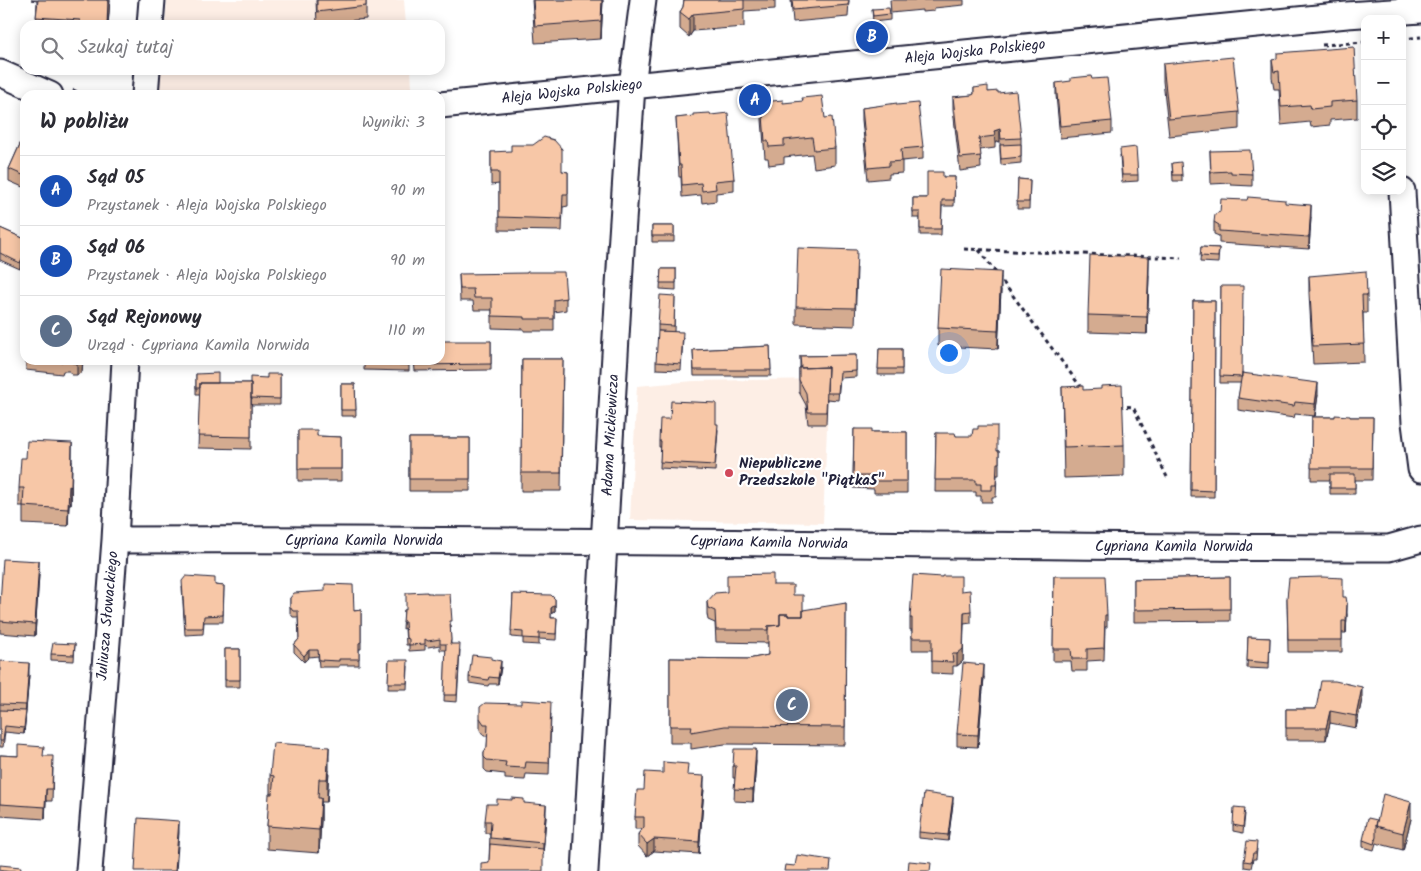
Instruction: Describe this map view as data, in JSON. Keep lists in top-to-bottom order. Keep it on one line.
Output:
{"streets":{"street":["Aleja Wojska Polskiego","Adama Mickiewicza","Cypriana Kamila Norwida","Juliusza Słowackiego"]},"crossings":[["Aleja Wojska Polskiego","Adama Mickiewicza"],["Adama Mickiewicza","Cypriana Kamila Norwida"],["Cypriana Kamila Norwida","Juliusza Słowackiego"]],"places":["Niepubliczne Przedszkole \"Piątka5\""],"page":{"map_buttons":["+","−"],"pins":["B","A","C"],"search":"Szukaj tutaj","heading":["W pobliżu","Wyniki: 3"],"list":[{"mark":"A","name":"Sąd 05","note":"Przystanek · Aleja Wojska Polskiego","value":"90 m"},{"mark":"B","name":"Sąd 06","note":"Przystanek · Aleja Wojska Polskiego","value":"90 m"},{"mark":"C","name":"Sąd Rejonowy","note":"Urząd · Cypriana Kamila Norwida","value":"110 m"}]}}
